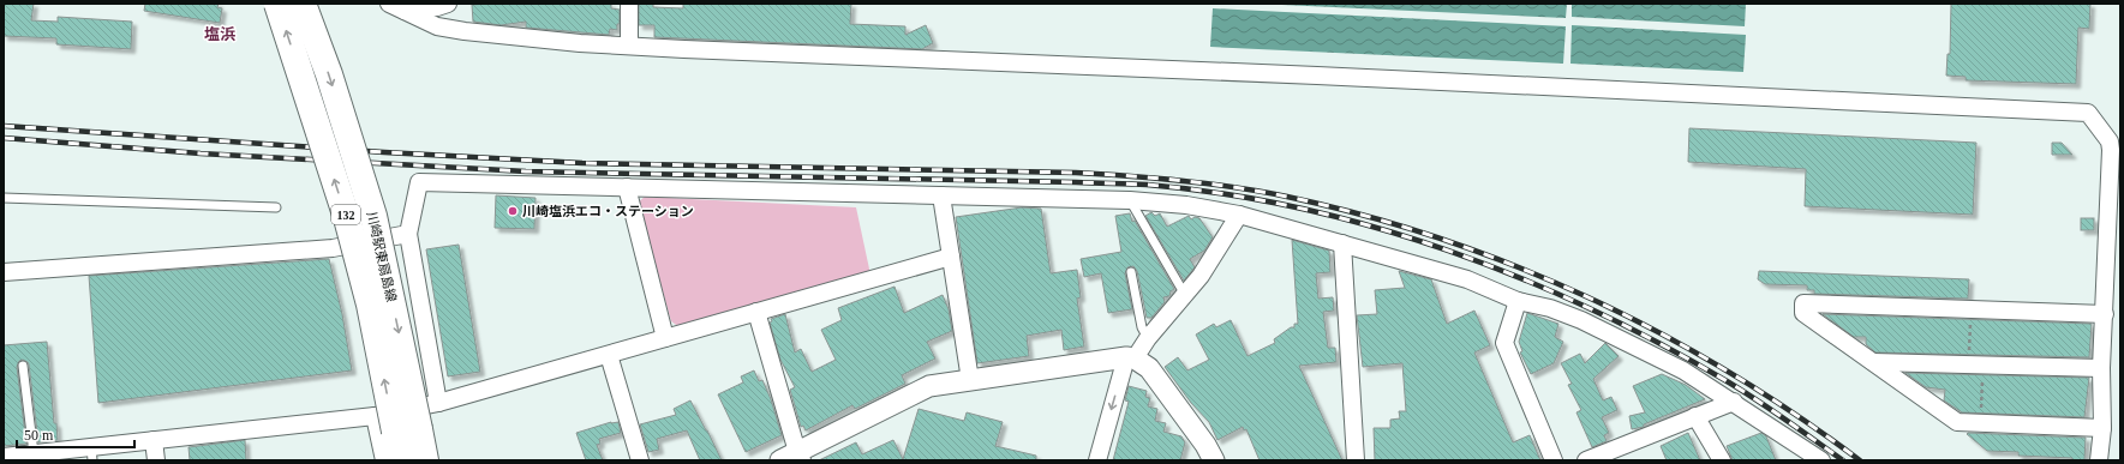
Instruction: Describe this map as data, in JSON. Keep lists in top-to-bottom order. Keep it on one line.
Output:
{"streets":{"highway":["132","川崎駅東扇島線"]},"districts":["塩浜"],"places":["川崎塩浜エコ・ステーション"],"scale_bar":"50 m"}
